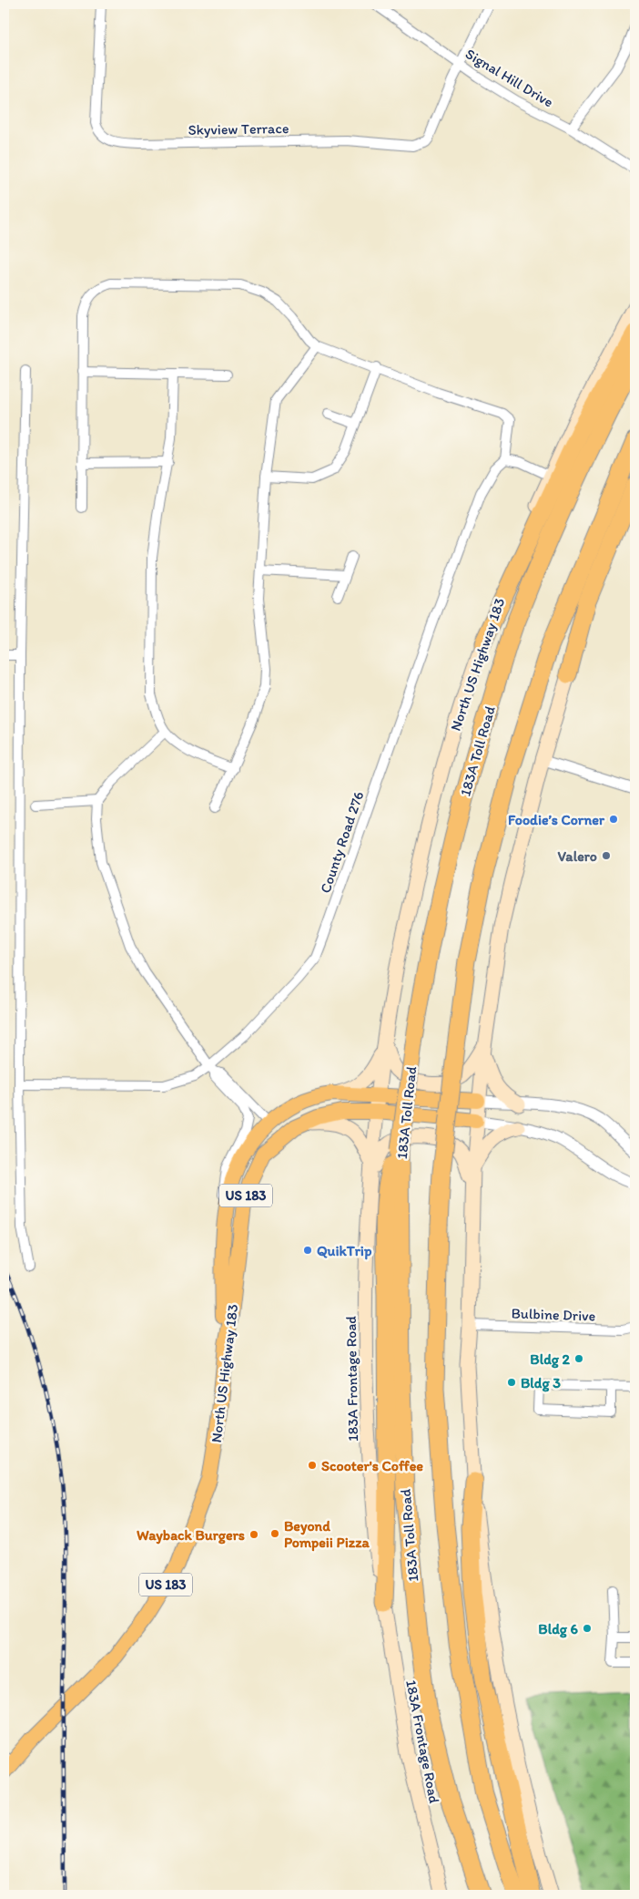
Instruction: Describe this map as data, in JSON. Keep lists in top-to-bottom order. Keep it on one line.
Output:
{"streets":{"highway":["183A Toll Road"],"main road":["North US Highway 183","US 183","183A Frontage Road"],"street":["Signal Hill Drive","Skyview Terrace","County Road 276","Bulbine Drive"]},"crossings":[["Signal Hill Drive","Skyview Terrace"],["North US Highway 183","US 183"],["North US Highway 183","183A Frontage Road"],["US 183","183A Frontage Road"]],"places":["Foodie’s Corner","Valero","QuikTrip","Bldg 2","Bldg 3","Scooter's Coffee","Beyond Pompeii Pizza","Wayback Burgers","Bldg 6"]}
